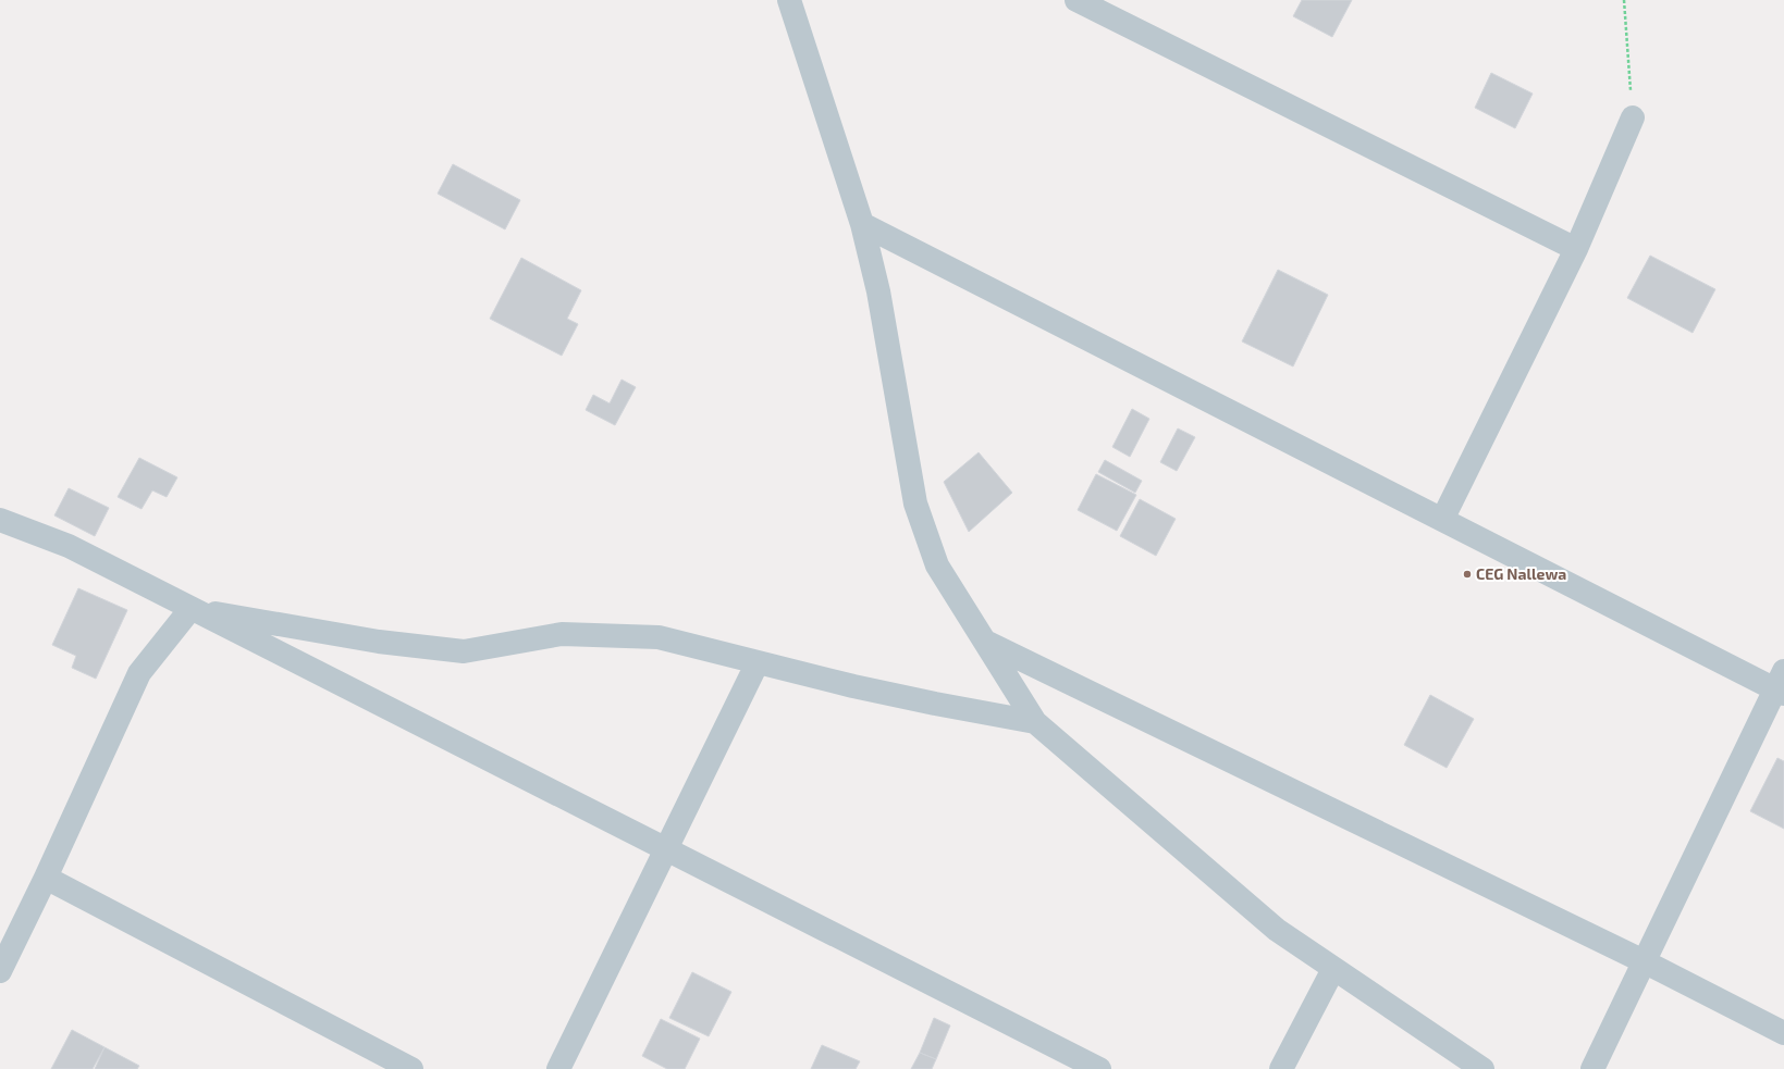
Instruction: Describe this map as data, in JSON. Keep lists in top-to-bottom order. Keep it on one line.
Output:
{"places":["CEG Nallewa"]}
